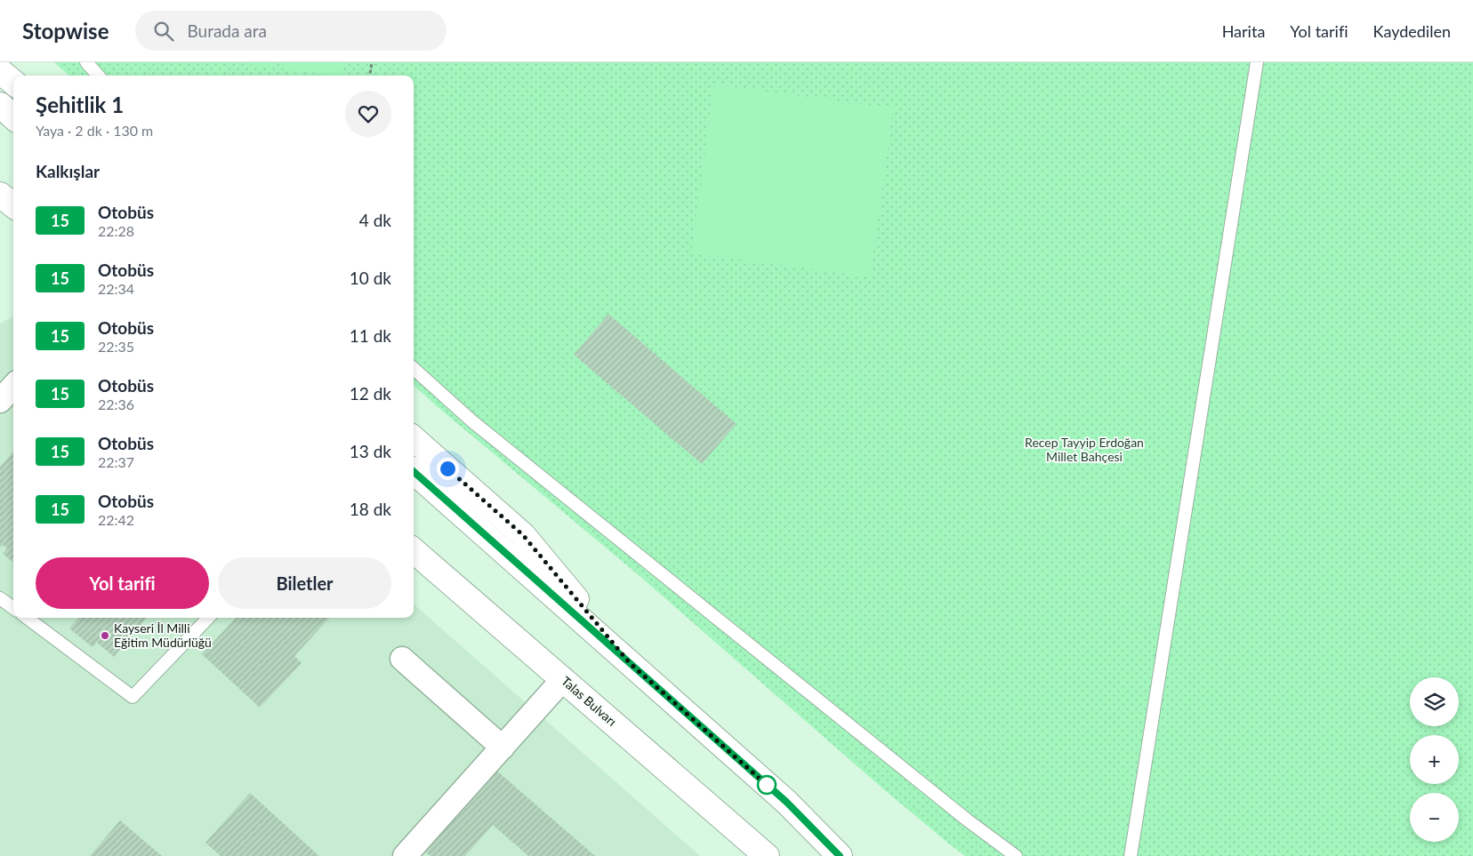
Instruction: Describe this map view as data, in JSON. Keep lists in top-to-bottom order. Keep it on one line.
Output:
{"streets":{"main road":["Talas Bulvarı"]},"parks":["Recep Tayyip Erdoğan Millet Bahçesi"],"places":["Kayseri İl Milli Eğitim Müdürlüğü"],"lines":["bus line 15"],"page":{"header":"Stopwise","search":"Burada ara","nav":["Harita","Yol tarifi","Kaydedilen"],"heading":[["Şehitlik 1","Yaya · 2 dk · 130 m"],"Kalkışlar"],"list":[{"mark":"15","name":"Otobüs","note":"22:28","value":"4 dk"},{"mark":"15","name":"Otobüs","note":"22:34","value":"10 dk"},{"mark":"15","name":"Otobüs","note":"22:35","value":"11 dk"},{"mark":"15","name":"Otobüs","note":"22:36","value":"12 dk"},{"mark":"15","name":"Otobüs","note":"22:37","value":"13 dk"},{"mark":"15","name":"Otobüs","note":"22:42","value":"18 dk"}],"buttons":["Yol tarifi","Biletler"],"map_buttons":["+","−"]}}
